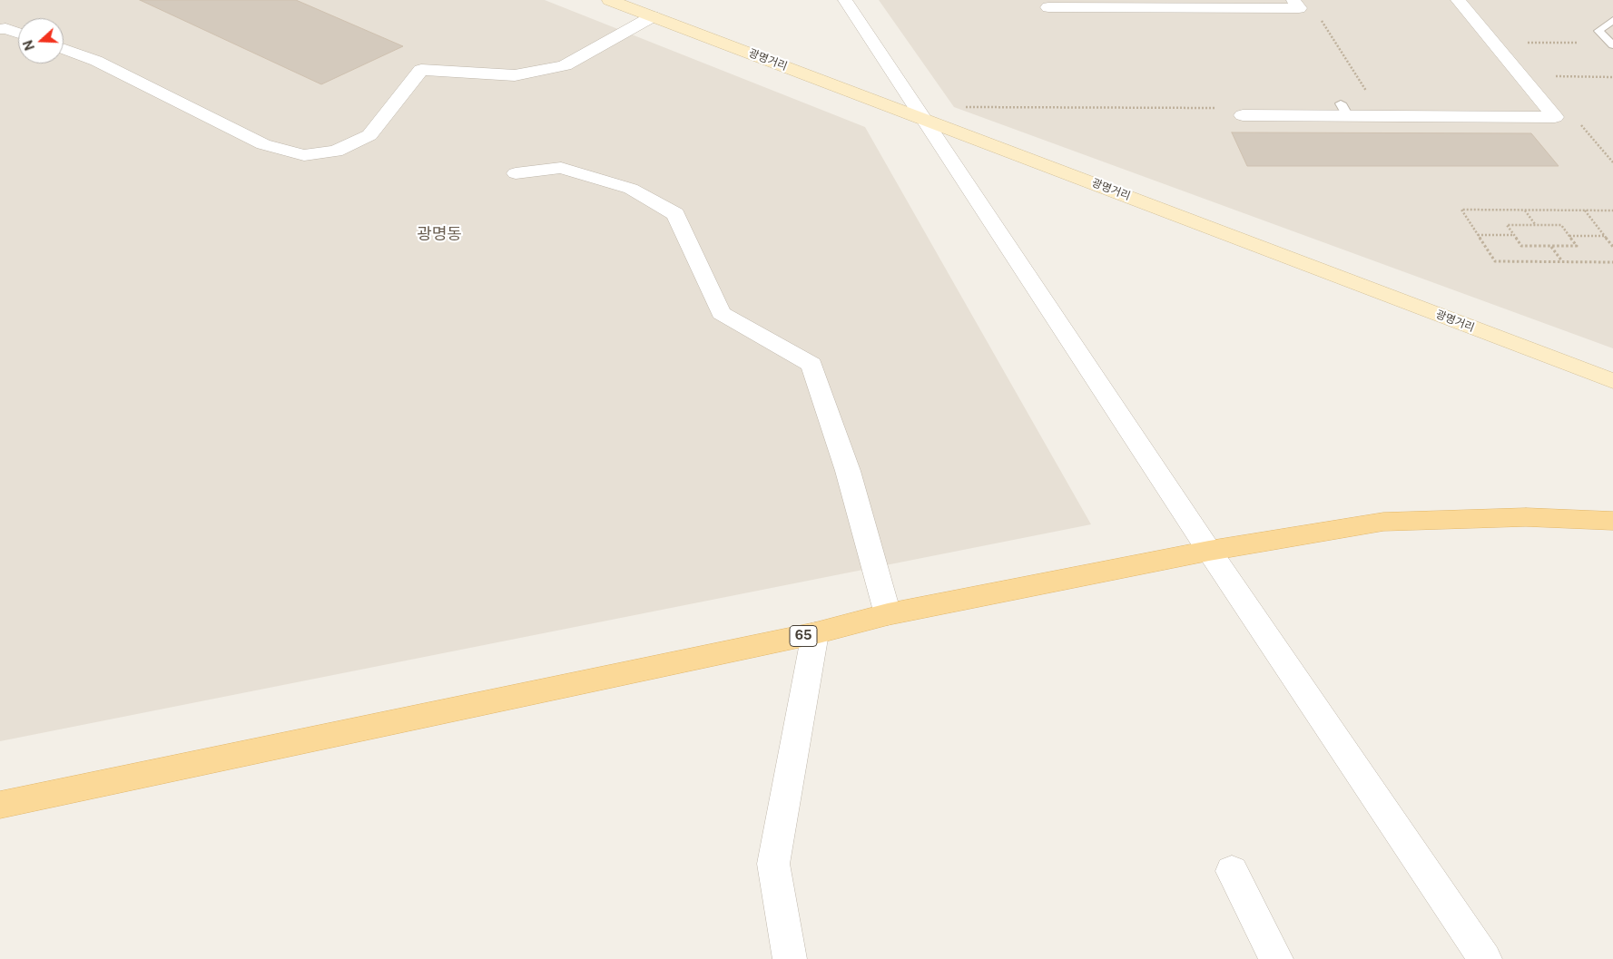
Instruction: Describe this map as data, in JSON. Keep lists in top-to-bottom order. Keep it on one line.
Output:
{"streets":{"main road":["광명거리","65"]},"districts":["광명동"],"north":"left"}
